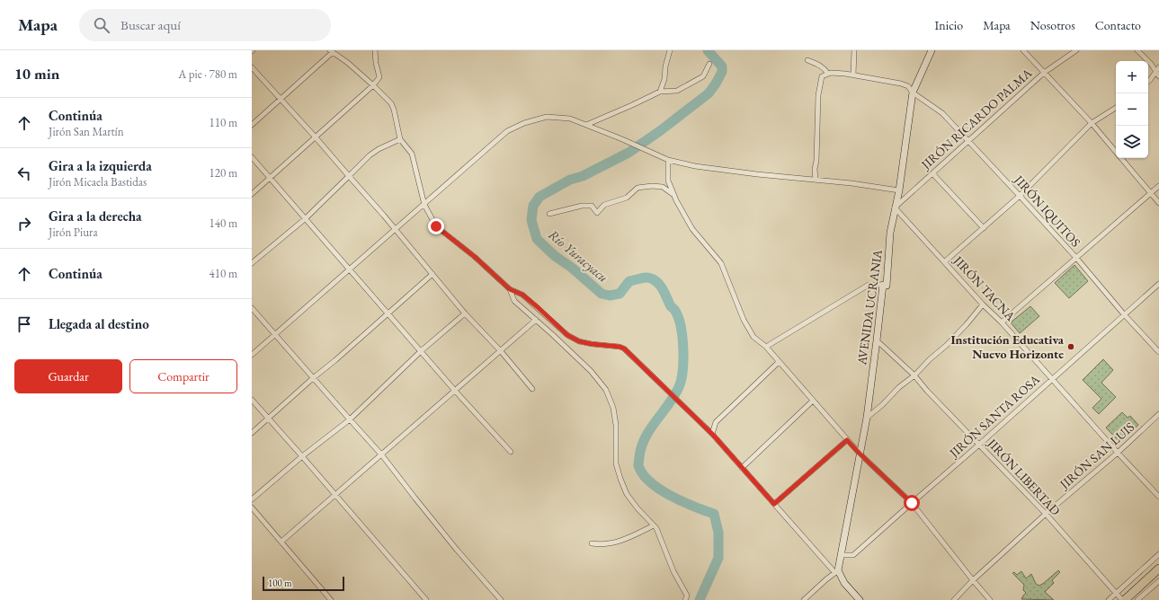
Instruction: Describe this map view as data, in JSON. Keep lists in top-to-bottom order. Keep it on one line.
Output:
{"streets":{"main road":["AVENIDA UCRANIA"],"street":["JIRÓN RICARDO PALMA","JIRÓN IQUITOS","JIRÓN TACNA","JIRÓN SANTA ROSA","JIRÓN SAN LUIS","JIRÓN LIBERTAD"]},"crossings":[["JIRÓN RICARDO PALMA","JIRÓN IQUITOS"],["JIRÓN RICARDO PALMA","JIRÓN TACNA"],["JIRÓN RICARDO PALMA","AVENIDA UCRANIA"],["JIRÓN IQUITOS","AVENIDA UCRANIA"],["JIRÓN IQUITOS","JIRÓN SANTA ROSA"],["JIRÓN TACNA","AVENIDA UCRANIA"],["JIRÓN TACNA","JIRÓN SANTA ROSA"],["JIRÓN TACNA","JIRÓN SAN LUIS"],["AVENIDA UCRANIA","JIRÓN SANTA ROSA"],["AVENIDA UCRANIA","JIRÓN LIBERTAD"],["JIRÓN SANTA ROSA","JIRÓN LIBERTAD"],["JIRÓN SAN LUIS","JIRÓN LIBERTAD"]],"water":["Río Yuracyacu"],"places":["Institución Educativa Nuevo Horizonte"],"scale_bar":"100 m","page":{"header":"Mapa","search":"Buscar aquí","nav":["Inicio","Mapa","Nosotros","Contacto"],"heading":["10 min","A pie · 780 m"],"map_buttons":["+","−"],"list":[["Continúa","Jirón San Martín","110 m"],["Gira a la izquierda","Jirón Micaela Bastidas","120 m"],["Gira a la derecha","Jirón Piura","140 m"],["Continúa","410 m"],"Llegada al destino"],"buttons":["Guardar","Compartir"],"scale":"100 m"}}
